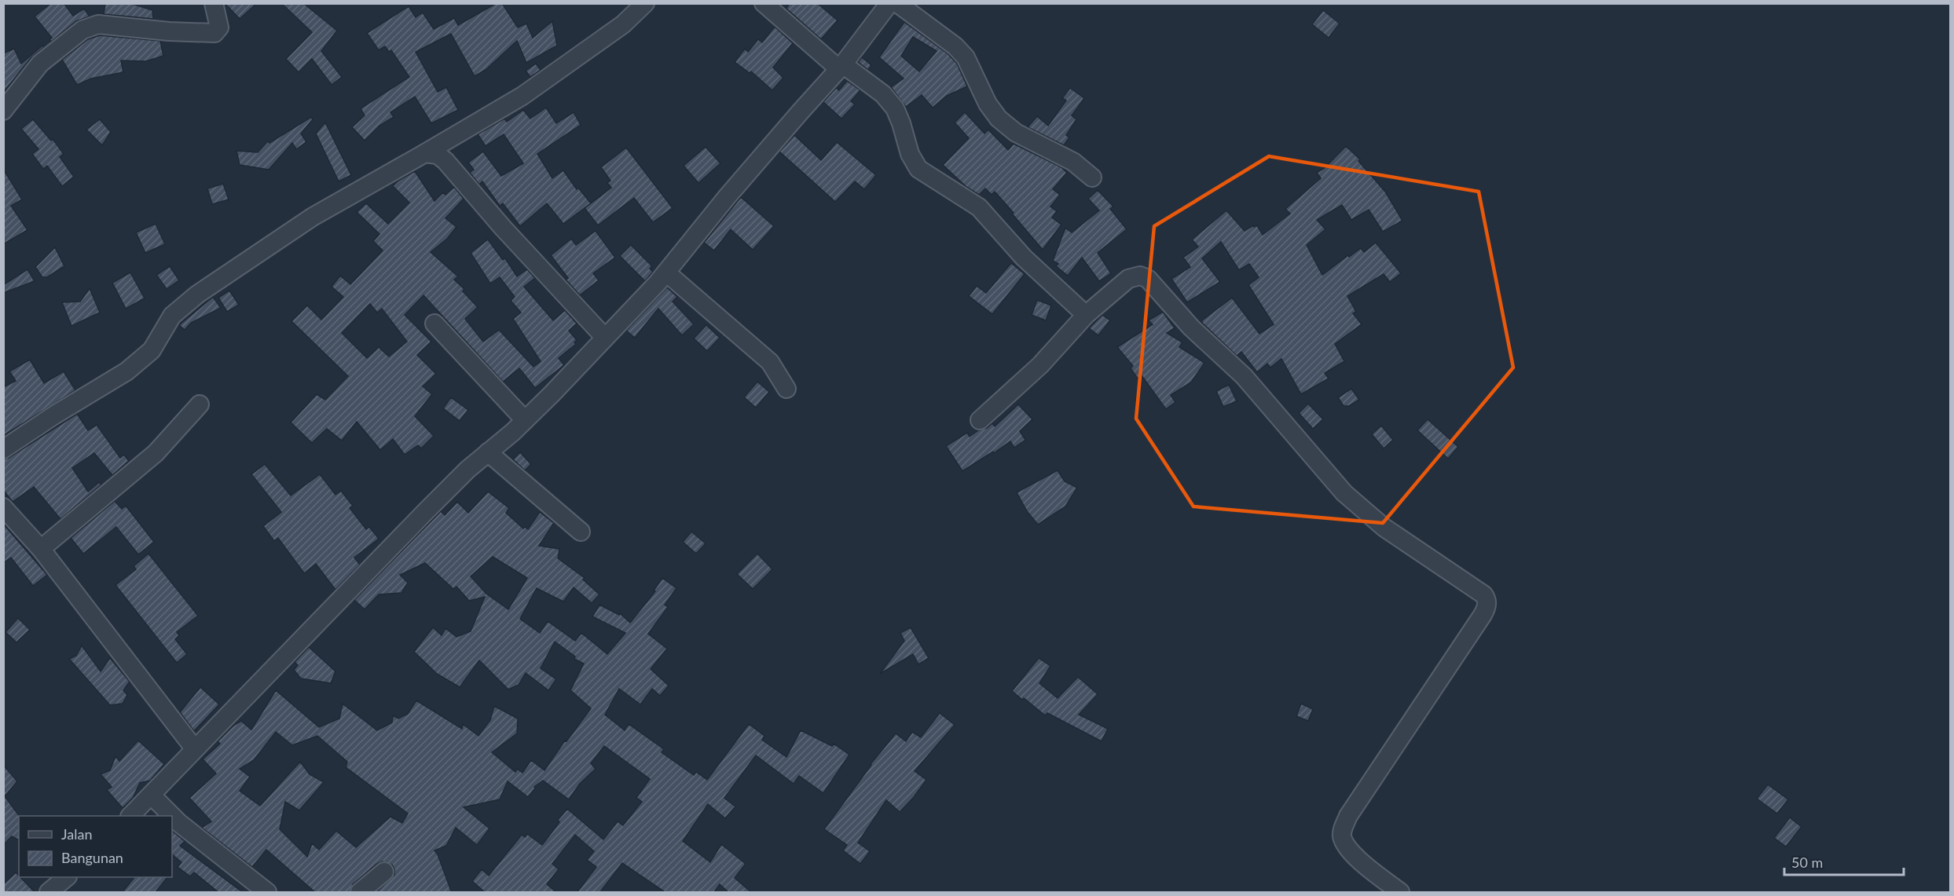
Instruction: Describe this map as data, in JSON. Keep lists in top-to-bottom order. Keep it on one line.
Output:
{"legend":["Jalan","Bangunan"],"scale_bar":"50 m"}
